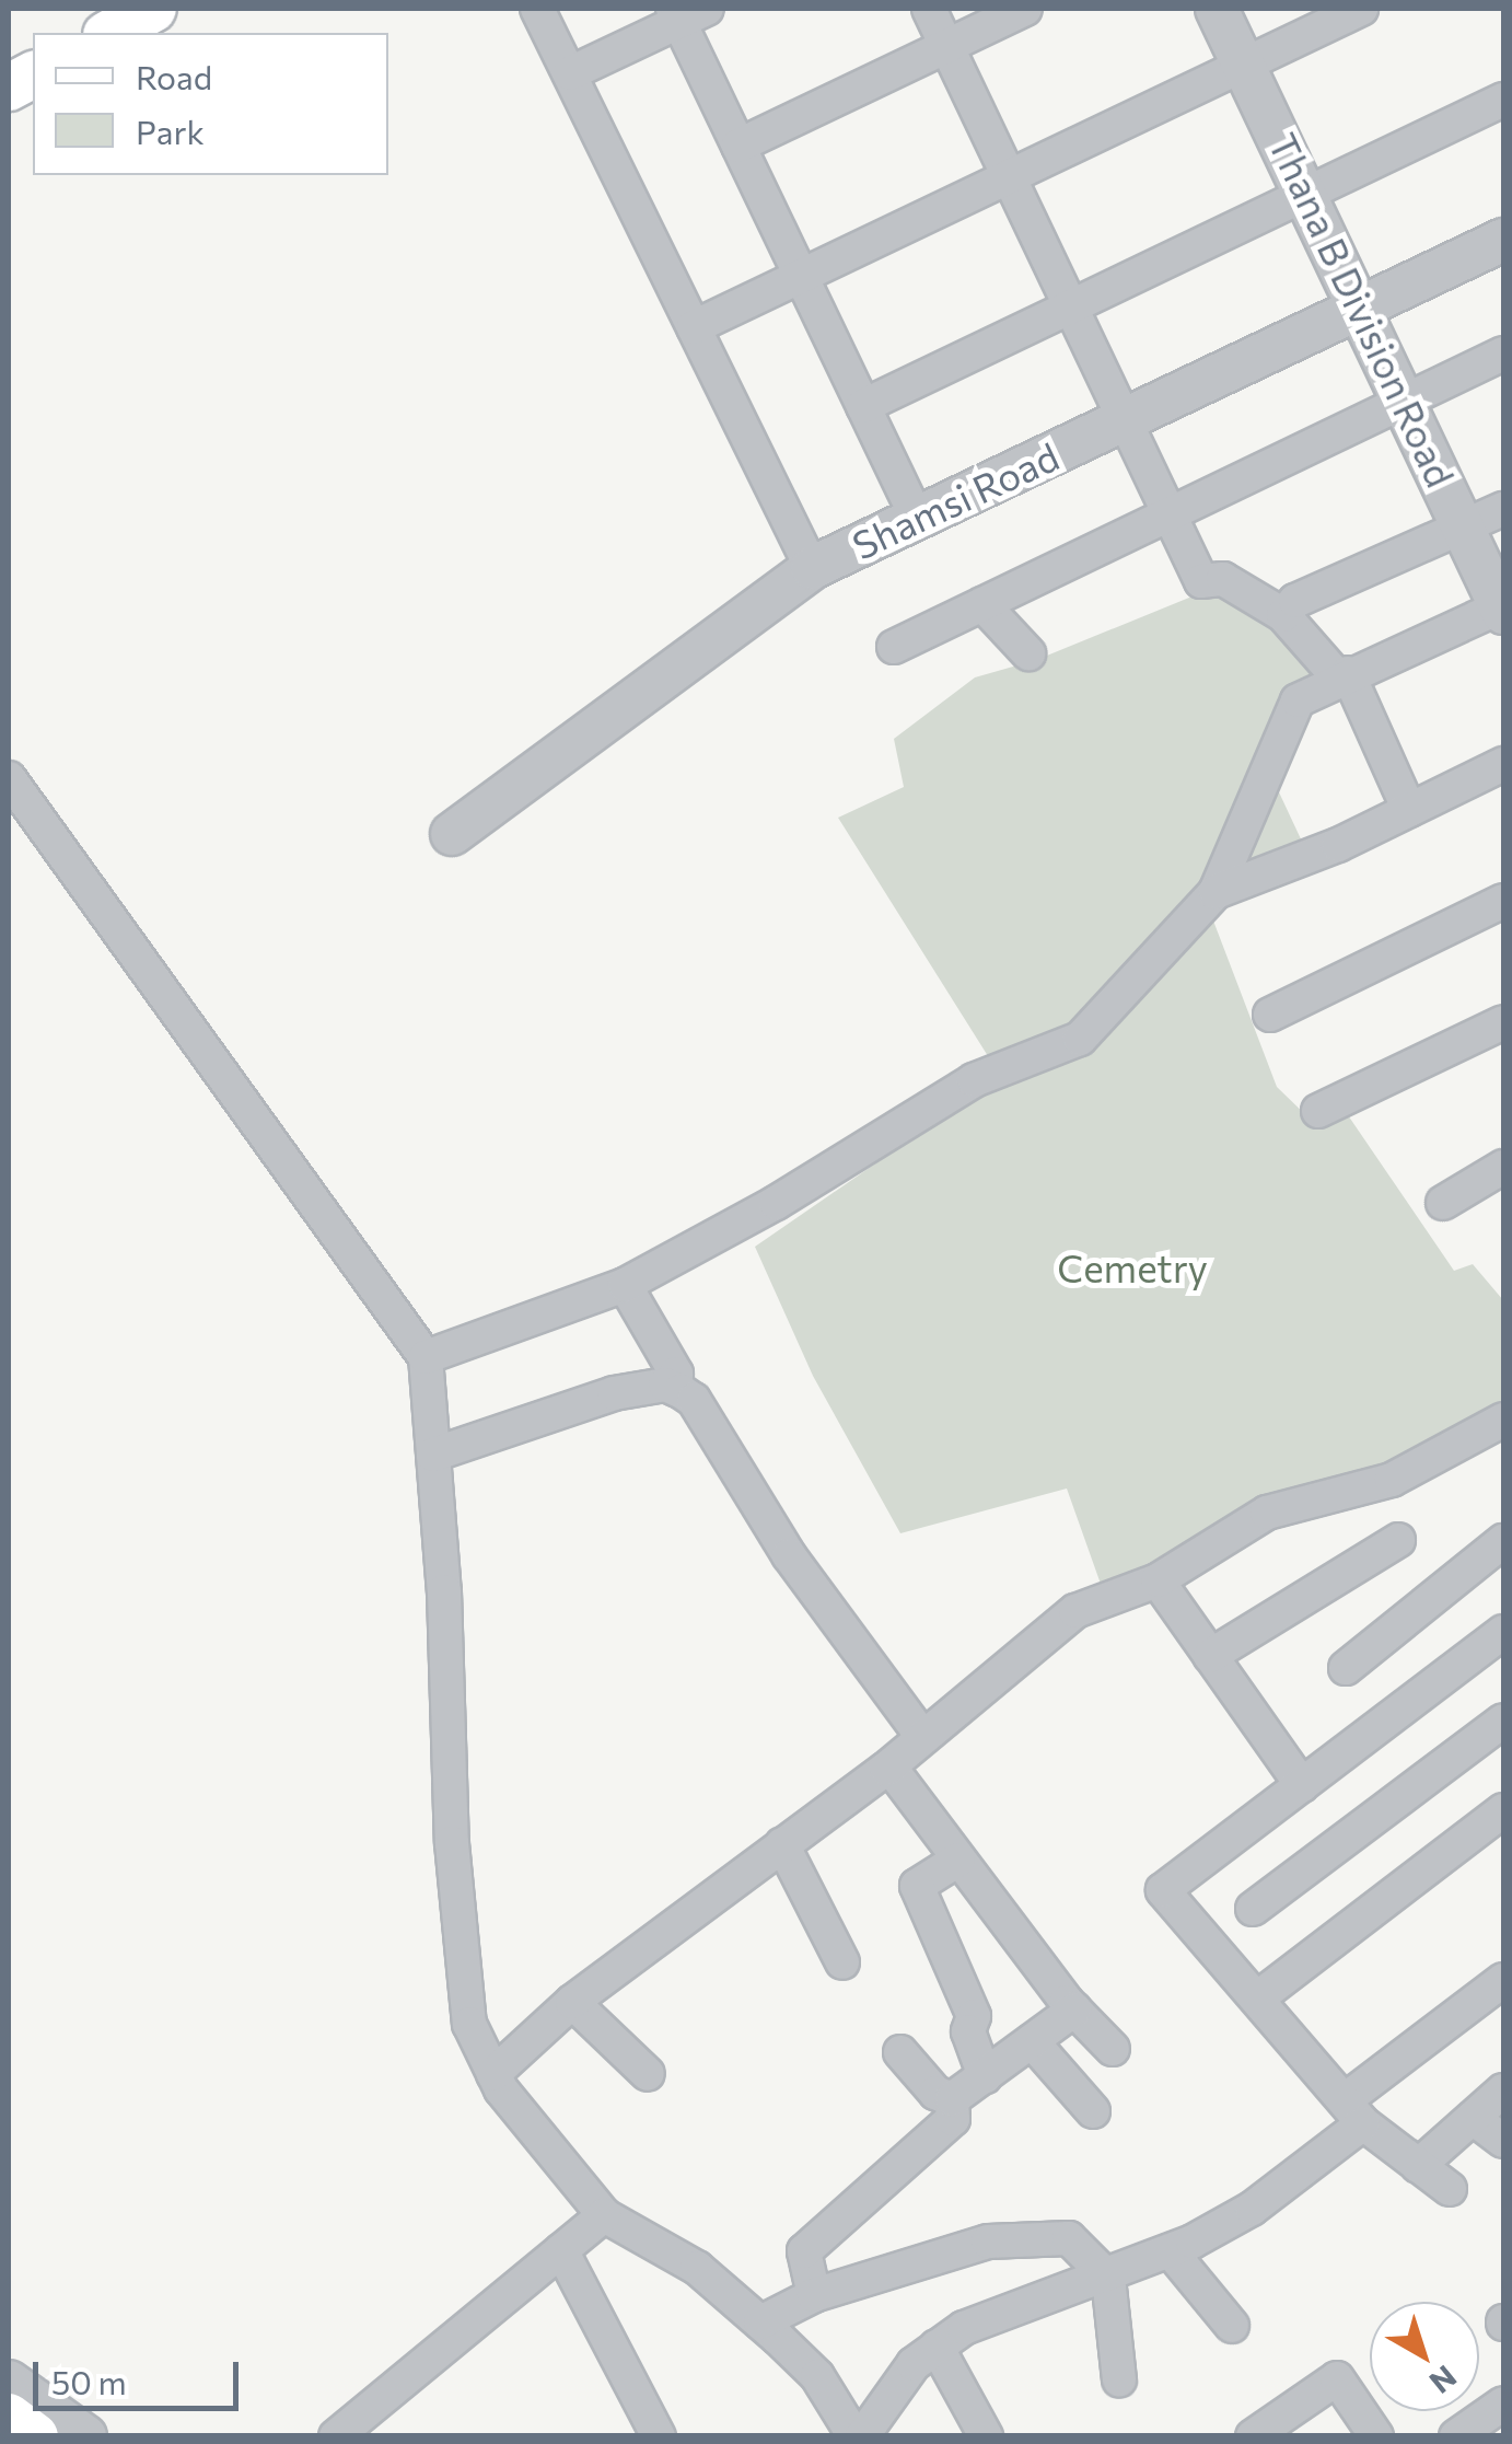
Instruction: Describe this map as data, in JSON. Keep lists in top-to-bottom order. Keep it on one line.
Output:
{"streets":{"street":["Thana B Division Road","Shamsi Road"]},"crossings":[["Thana B Division Road","Shamsi Road"]],"parks":["Cemetry"],"legend":["Road","Park"],"scale_bar":"50 m","north":"bottom right"}
